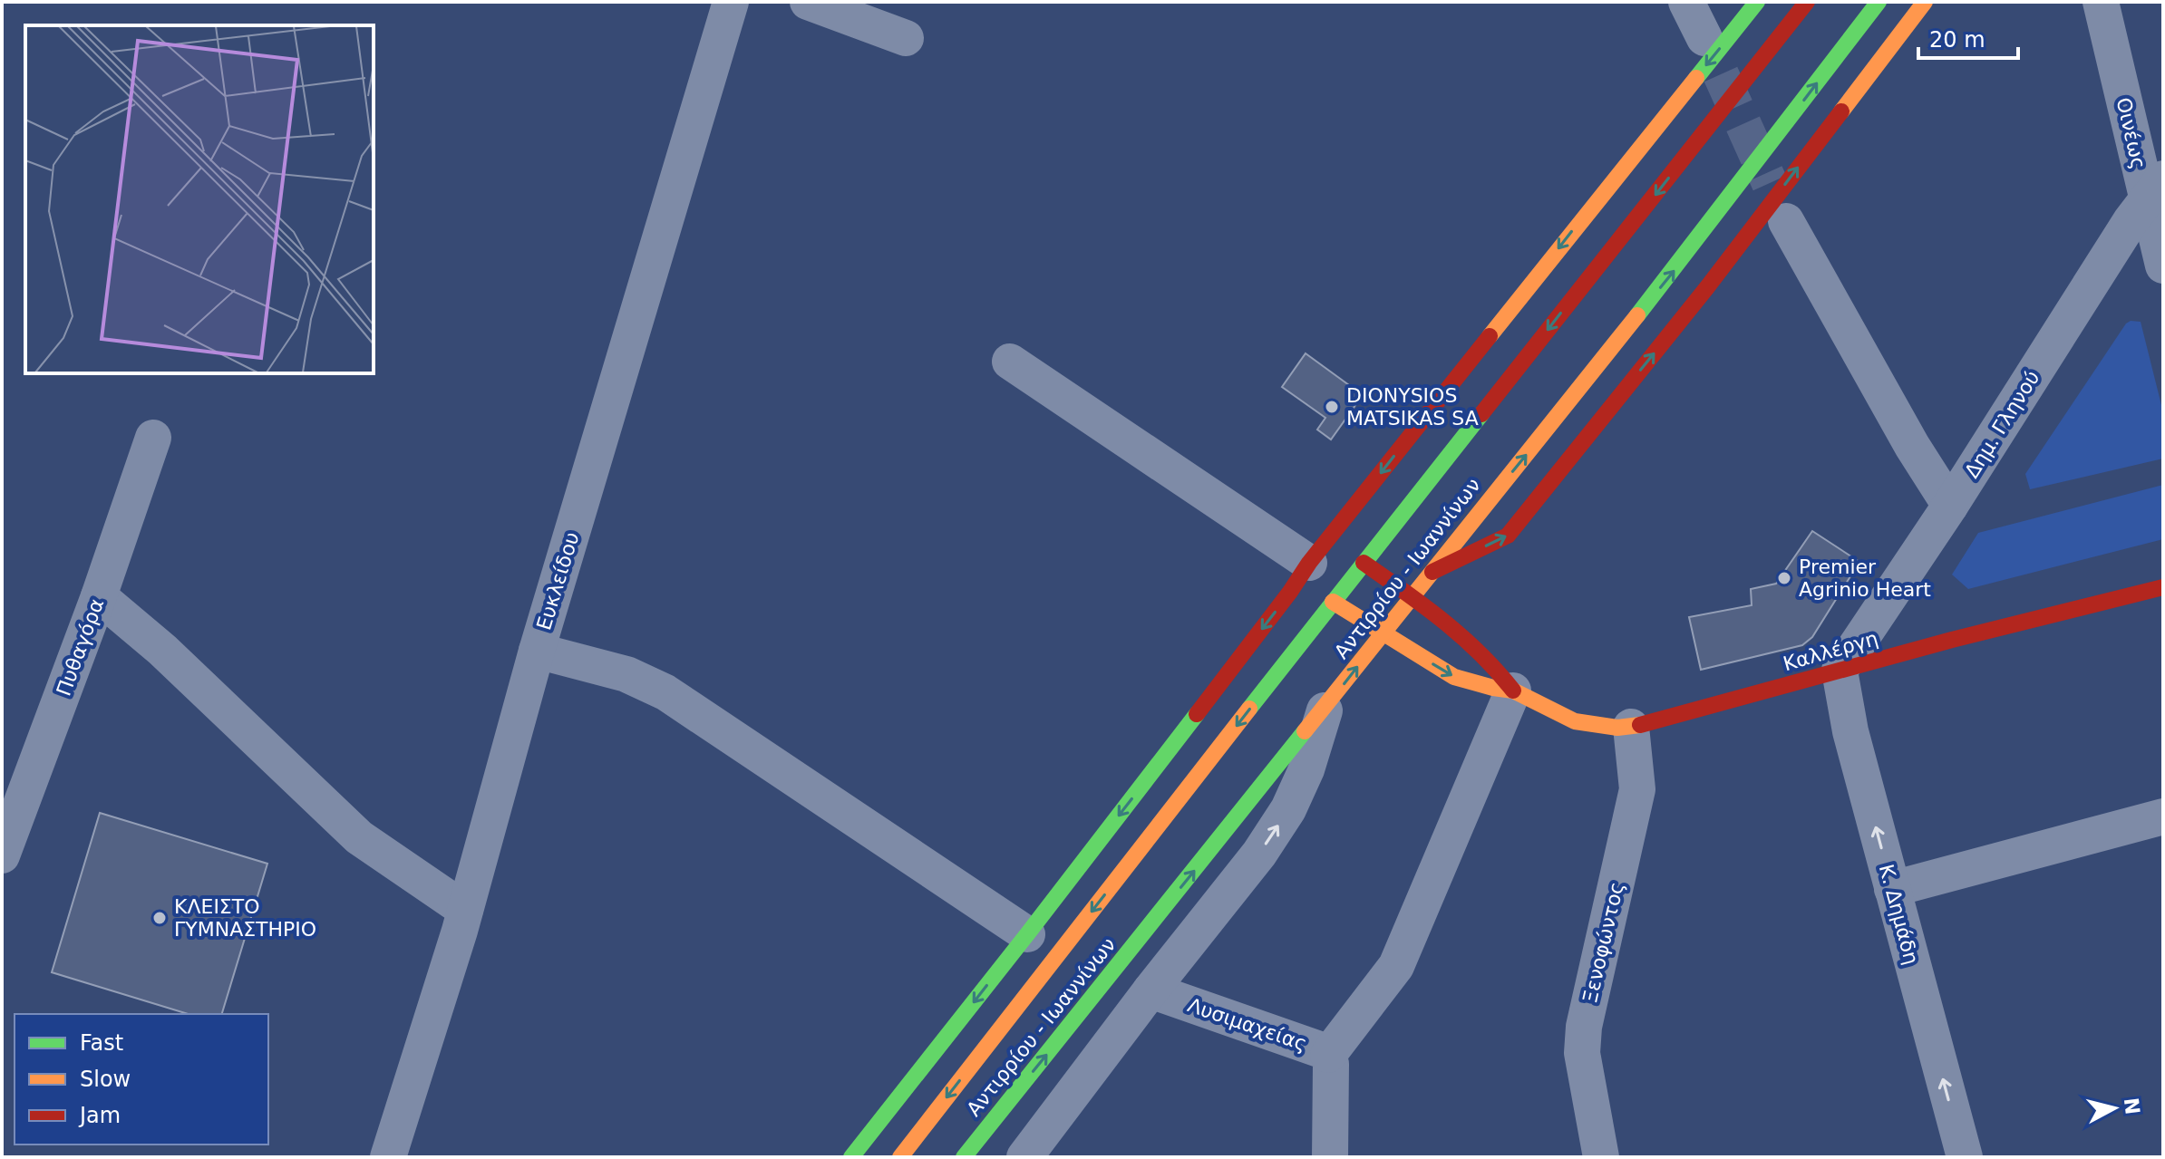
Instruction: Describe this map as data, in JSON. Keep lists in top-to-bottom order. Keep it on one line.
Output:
{"streets":{"main road":["Αντιρρίου - Ιωαννίνων","Καλλέργη"],"street":["Οινέως","Δημ. Γληνού","Ευκλείδου","Πυθαγόρα","Κ. Δημάδη","Ξενοφώντος","Λυσιμαχείας"]},"crossings":[["Οινέως","Δημ. Γληνού"],["Δημ. Γληνού","Καλλέργη"],["Δημ. Γληνού","Κ. Δημάδη"],["Αντιρρίου - Ιωαννίνων","Καλλέργη"],["Καλλέργη","Κ. Δημάδη"],["Καλλέργη","Ξενοφώντος"]],"one_way":["Κ. Δημάδη"],"places":["DIONYSIOS MATSIKAS SA","Premier Agrinio Heart","ΚΛΕΙΣΤΟ ΓΥΜΝΑΣΤΗΡΙΟ"],"legend":["Fast","Slow","Jam"],"scale_bar":"20 m","north":"right"}
